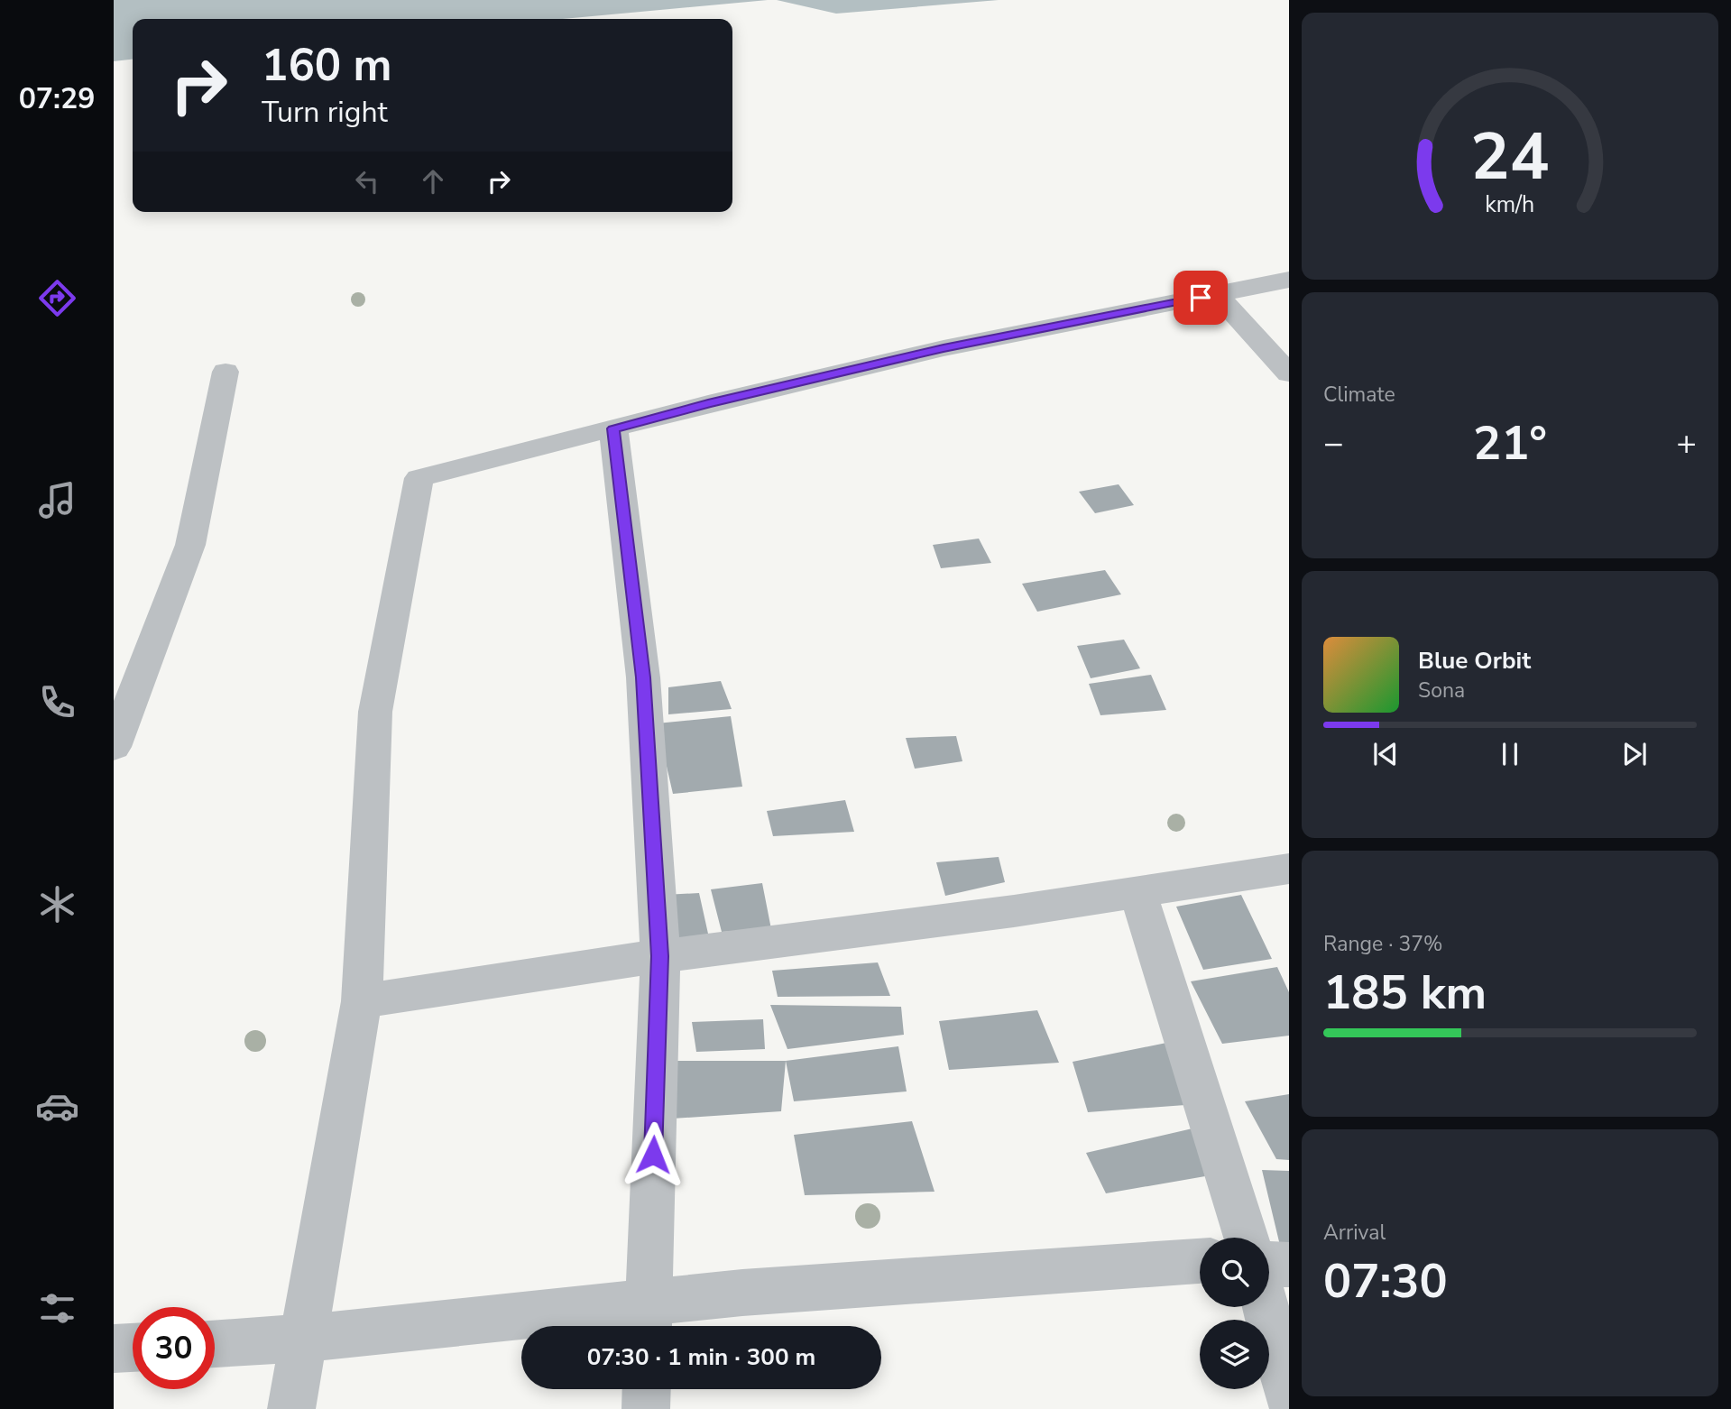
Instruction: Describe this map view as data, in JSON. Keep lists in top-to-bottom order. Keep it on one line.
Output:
{"page":{"tabs":"07:29","turn":["160 m","Turn right"],"tile":["Climate",["Range · 37%","185 km"],["Arrival","07:30"]],"heat":["−","21°","+"],"song":["Blue Orbit","Sona"],"limit":"30","trip":"07:30 · 1 min · 300 m","gauge":["24","km/h"]}}
